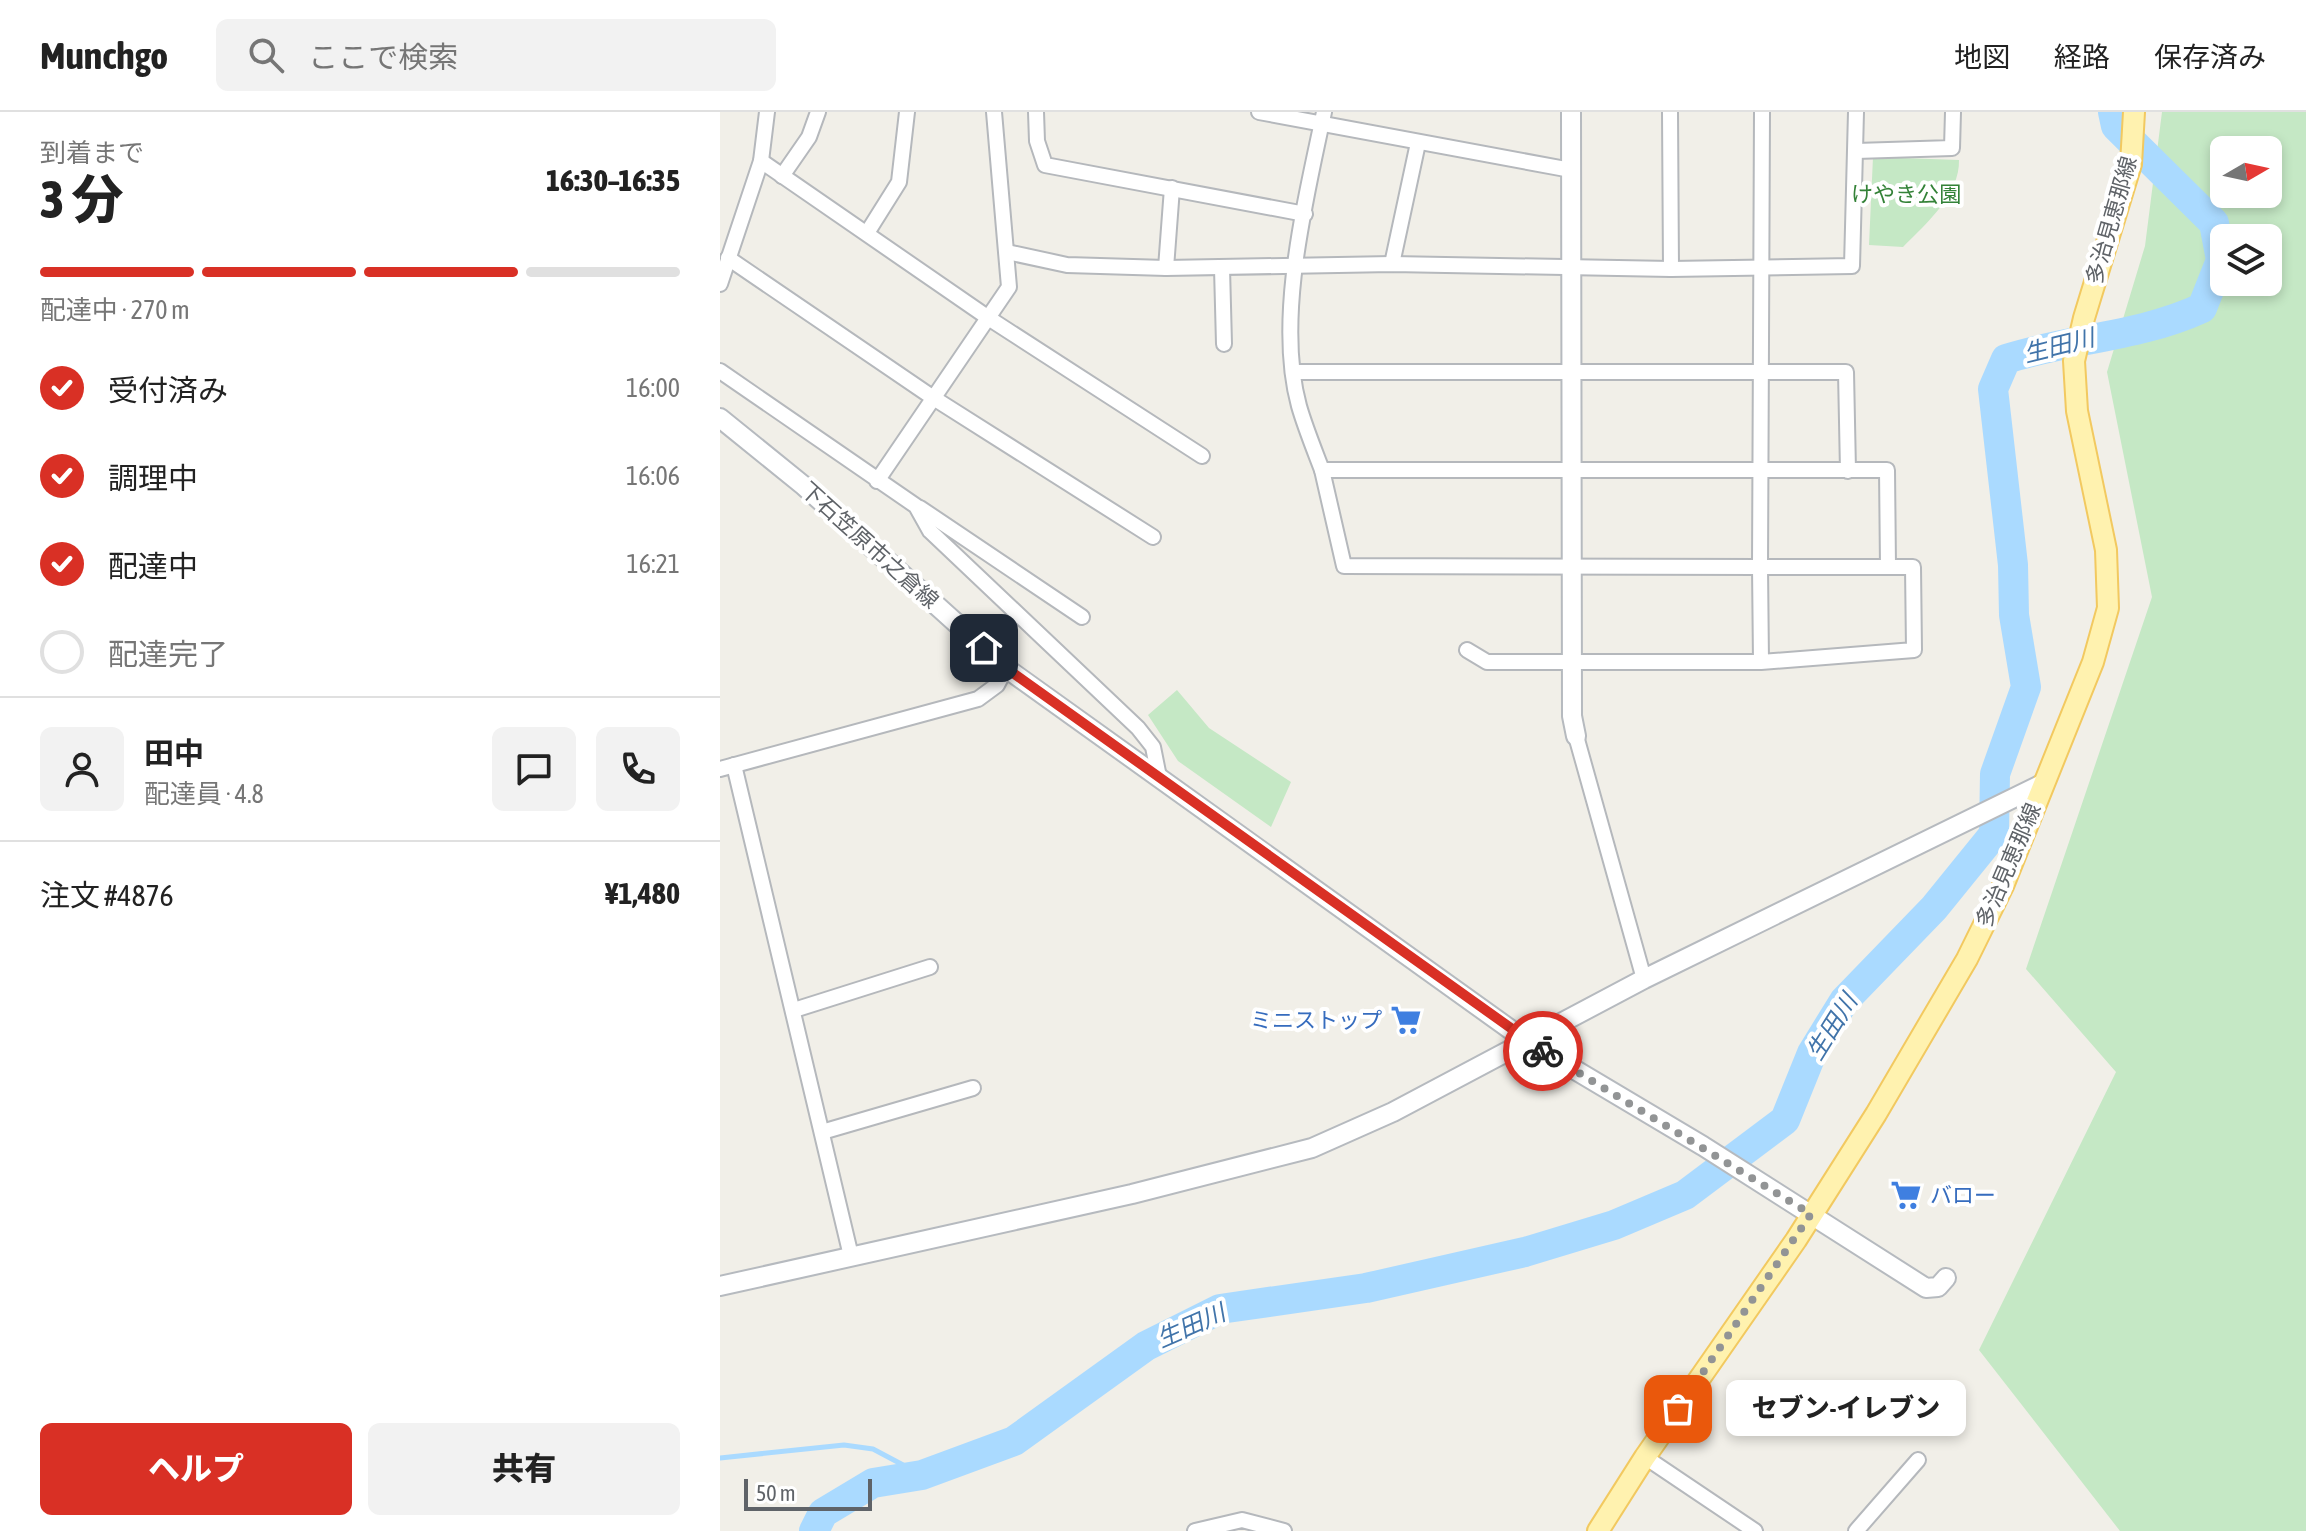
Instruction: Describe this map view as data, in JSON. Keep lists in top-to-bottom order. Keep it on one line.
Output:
{"streets":{"main road":["多治見恵那線"],"street":["下石笠原市之倉線"]},"crossings":[["多治見恵那線","下石笠原市之倉線"]],"water":["生田川"],"parks":["けやき公園"],"places":{"supermarket":["ミニストップ","バロー"],"other":["セブン-イレブン"]},"scale_bar":"50 m","north":"right","page":{"header":"Munchgo","search":"ここで検索","nav":["地図","経路","保存済み"],"heading":["3 分","到着まで","16:30–16:35"],"panel":["田中","配達員 · 4.8","注文 #4876","¥1,480"],"bar":"配達中 · 270 m","list":[["受付済み","16:00"],["調理中","16:06"],["配達中","16:21"],"配達完了"],"bubble":"セブン-イレブン","buttons":["ヘルプ","共有"],"scale":"50 m"}}
